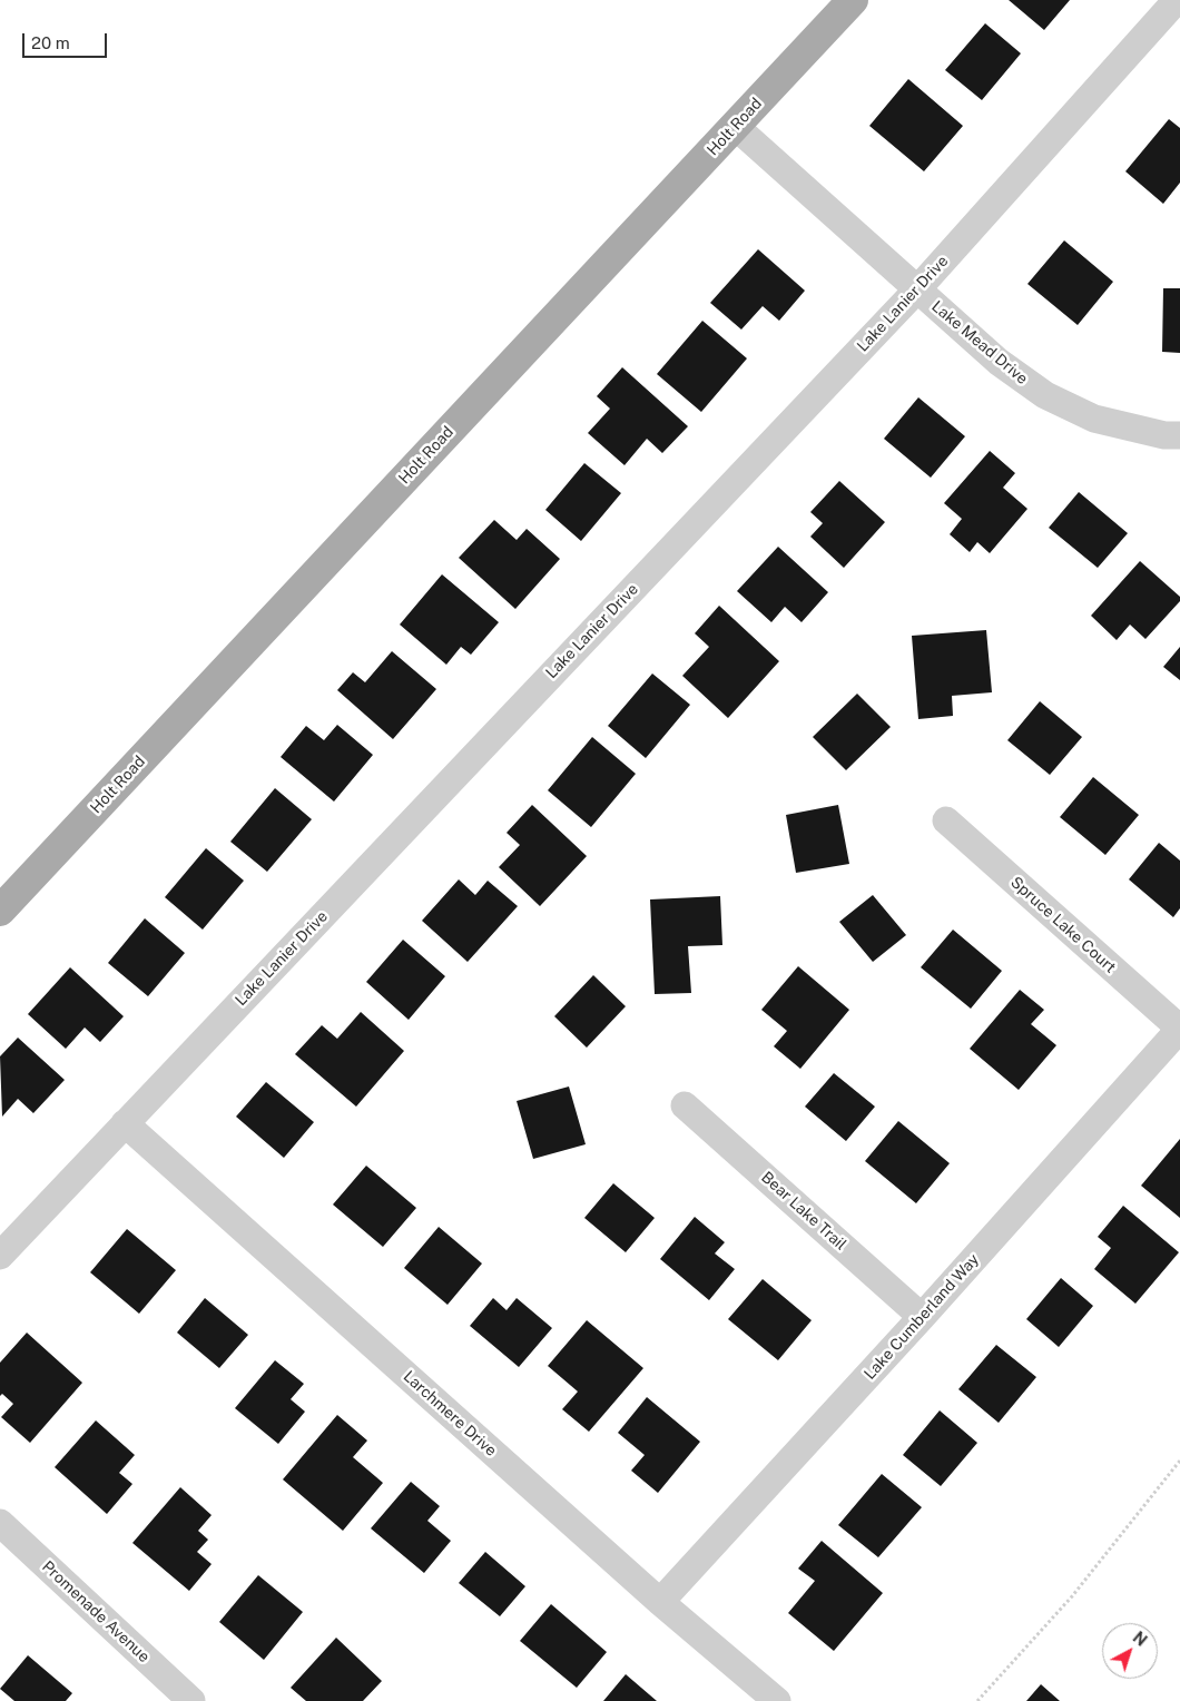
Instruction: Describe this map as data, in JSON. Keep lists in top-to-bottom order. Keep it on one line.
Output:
{"streets":{"main road":["Holt Road"],"street":["Lake Lanier Drive","Lake Mead Drive","Spruce Lake Court","Bear Lake Trail","Lake Cumberland Way","Larchmere Drive","Promenade Avenue"]},"crossings":[["Holt Road","Lake Mead Drive"],["Lake Lanier Drive","Lake Mead Drive"],["Lake Lanier Drive","Larchmere Drive"],["Spruce Lake Court","Lake Cumberland Way"],["Bear Lake Trail","Lake Cumberland Way"],["Lake Cumberland Way","Larchmere Drive"]],"scale_bar":"20 m","north":"top right"}
